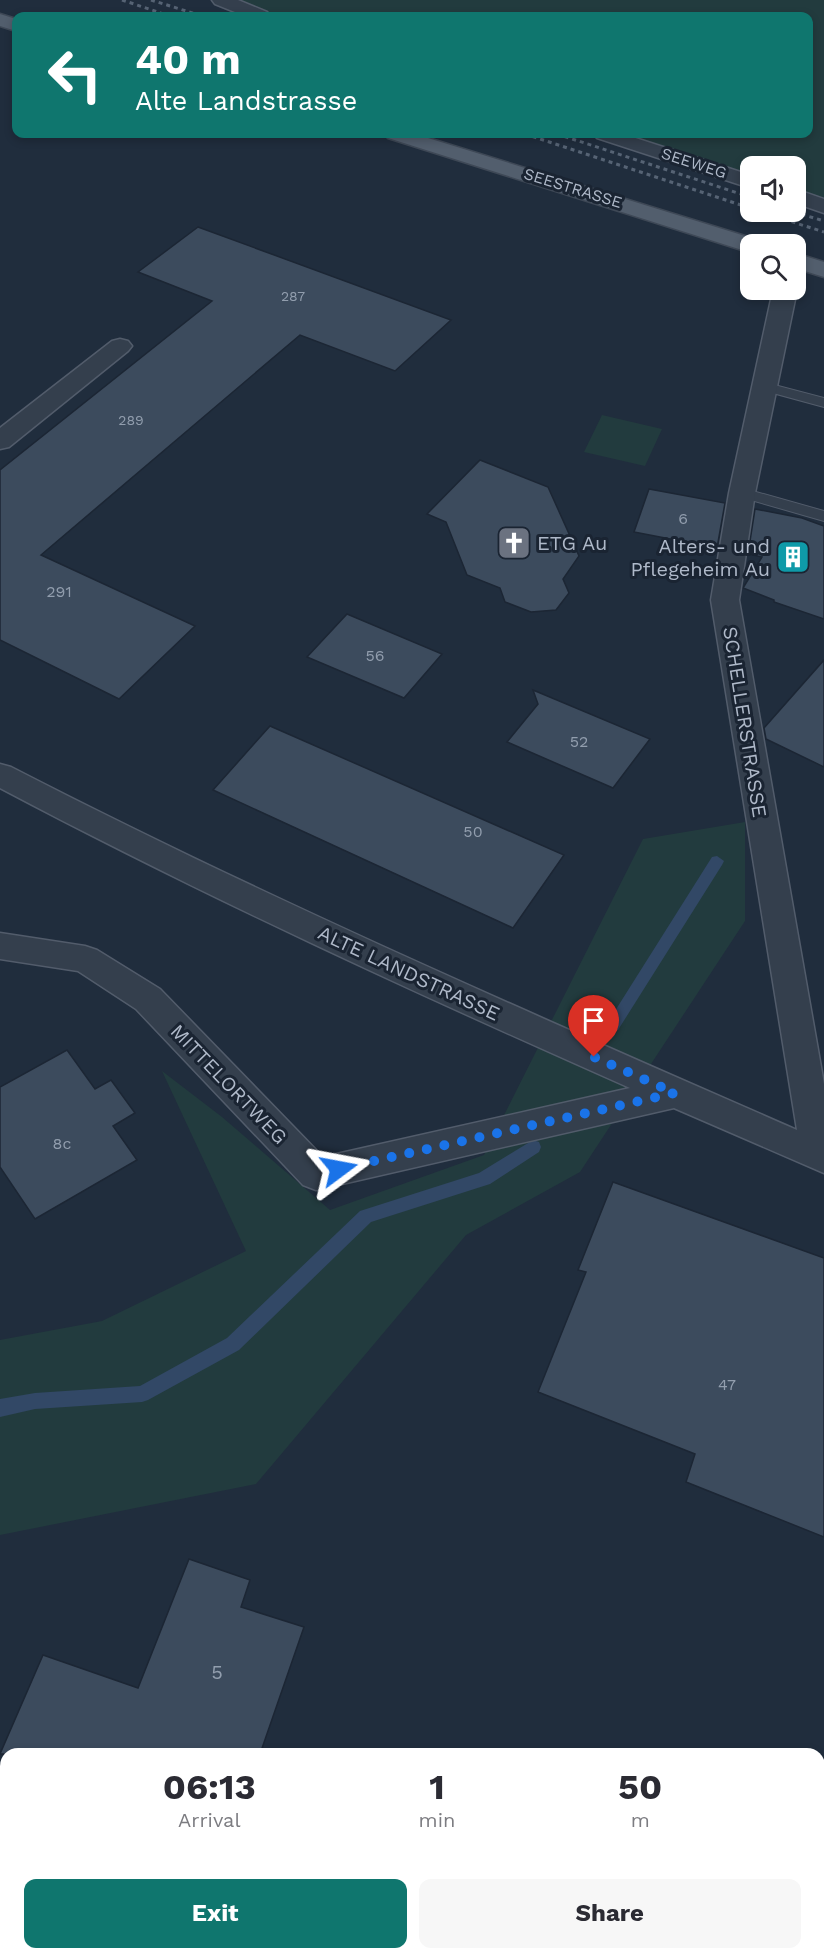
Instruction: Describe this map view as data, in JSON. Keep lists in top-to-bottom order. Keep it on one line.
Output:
{"streets":{"main road":["SEESTRASSE"],"street":["SEEWEG","SCHELLERSTRASSE","ALTE LANDSTRASSE","MITTELORTWEG"]},"crossings":[["SCHELLERSTRASSE","ALTE LANDSTRASSE"],["ALTE LANDSTRASSE","MITTELORTWEG"]],"places":{"church":["ETG Au"],"building":["Alters- und Pflegeheim Au"]},"house_numbers":["287","289","6","291","56","52","50","8c","47","5"],"page":{"turn":["40 m","Alte Landstrasse"],"eta":["06:13","Arrival","1","min","50","m"],"buttons":["Exit","Share"]}}
